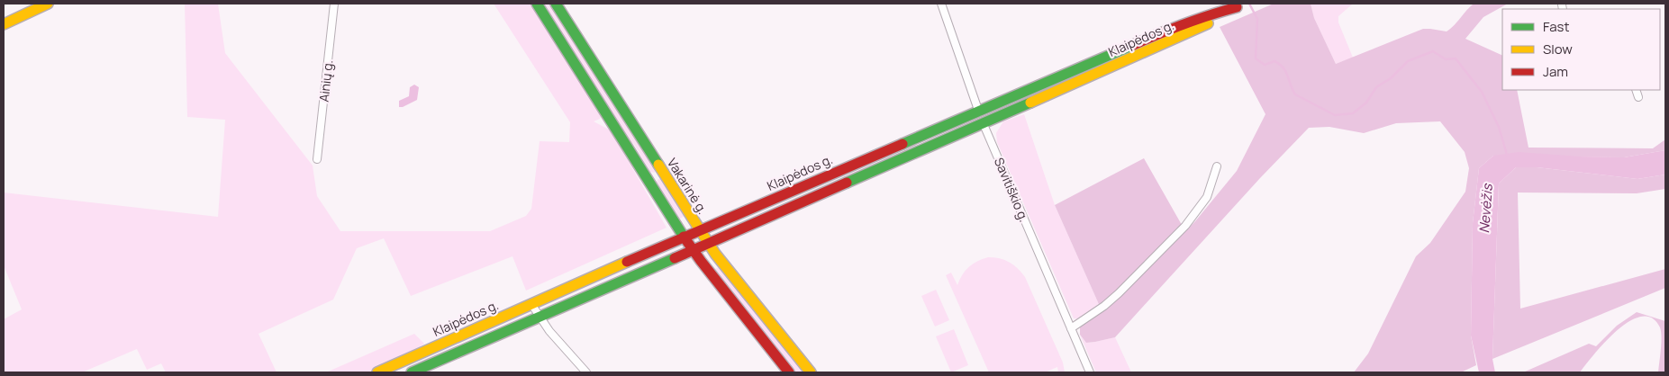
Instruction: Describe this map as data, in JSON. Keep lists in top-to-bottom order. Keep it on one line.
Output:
{"streets":{"main road":["Klaipėdos g.","Vakarinė g."],"street":["Ainių g.","Savitiškio g."]},"crossings":[["Klaipėdos g.","Vakarinė g."],["Klaipėdos g.","Savitiškio g."]],"water":["Nevėžis"],"legend":["Fast","Slow","Jam"]}
